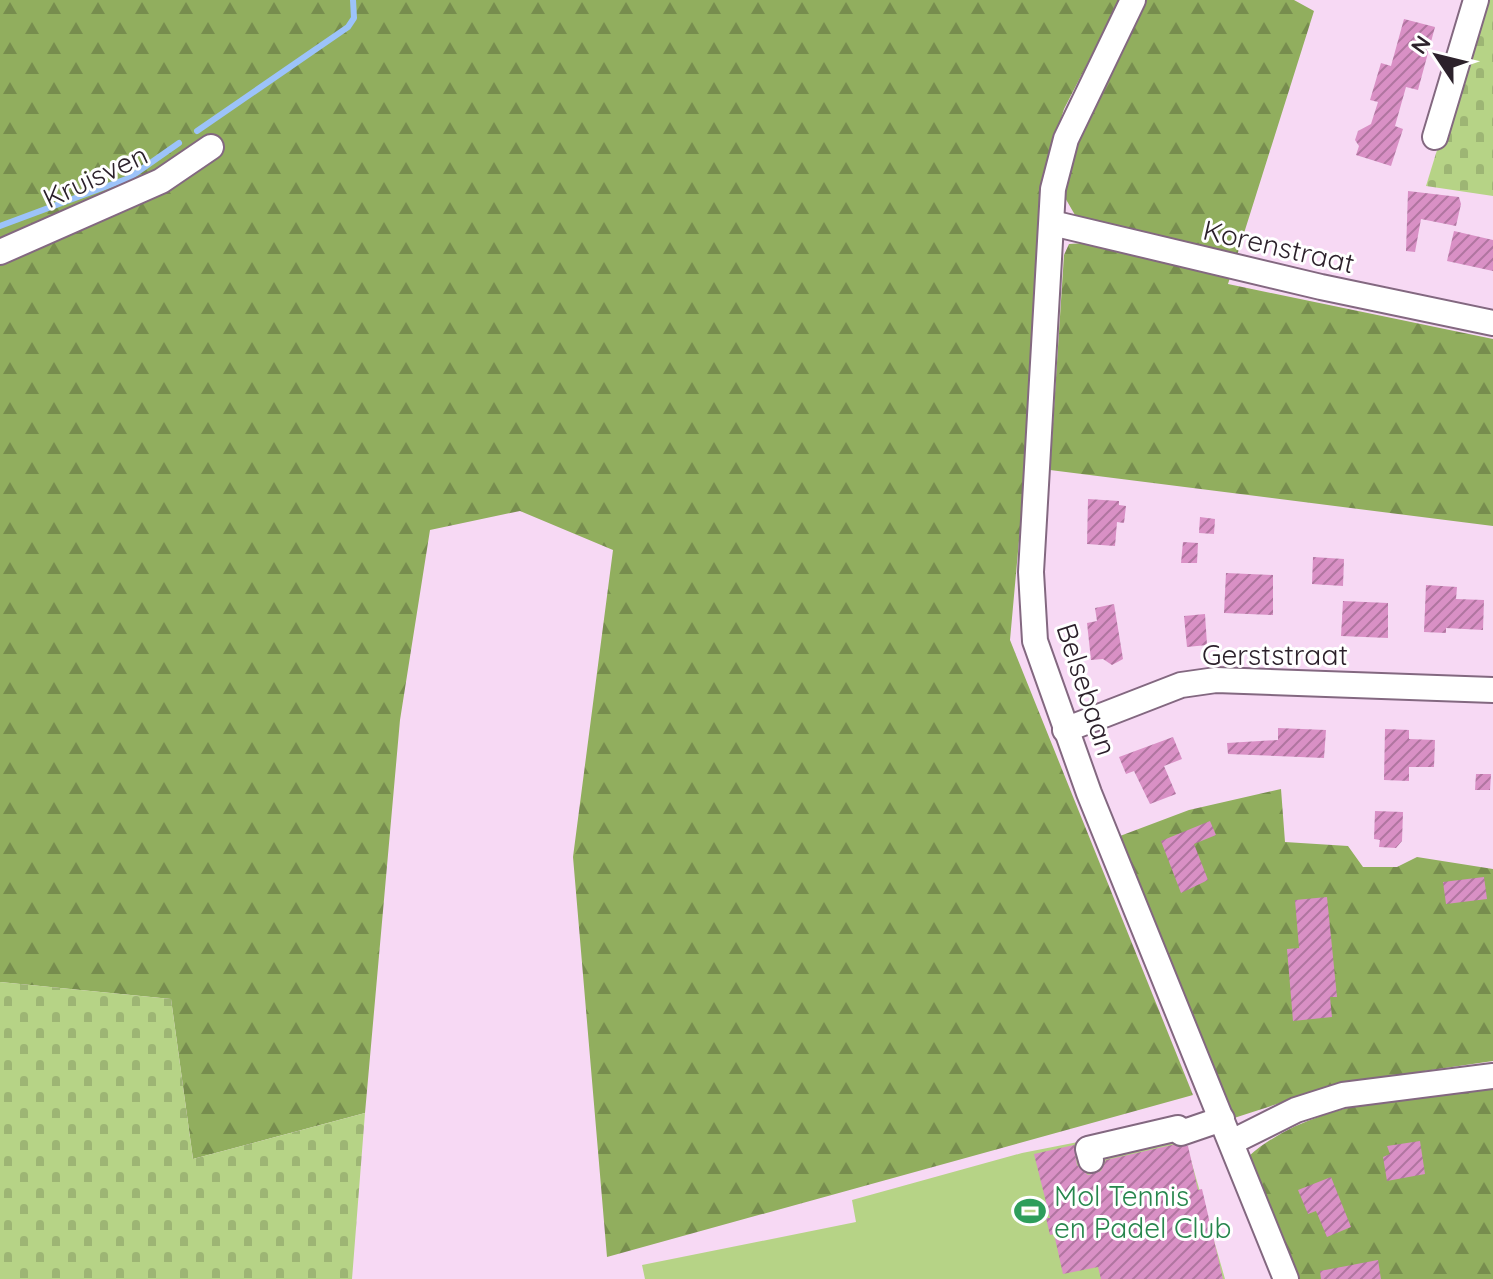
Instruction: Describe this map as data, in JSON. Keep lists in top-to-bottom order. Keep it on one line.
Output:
{"streets":{"street":["Kruisven","Korenstraat","Gerststraat","Belsebaan"]},"crossings":[["Korenstraat","Belsebaan"],["Gerststraat","Belsebaan"]],"places":{"sports":["Mol Tennis en Padel Club"]},"north":"top left"}
